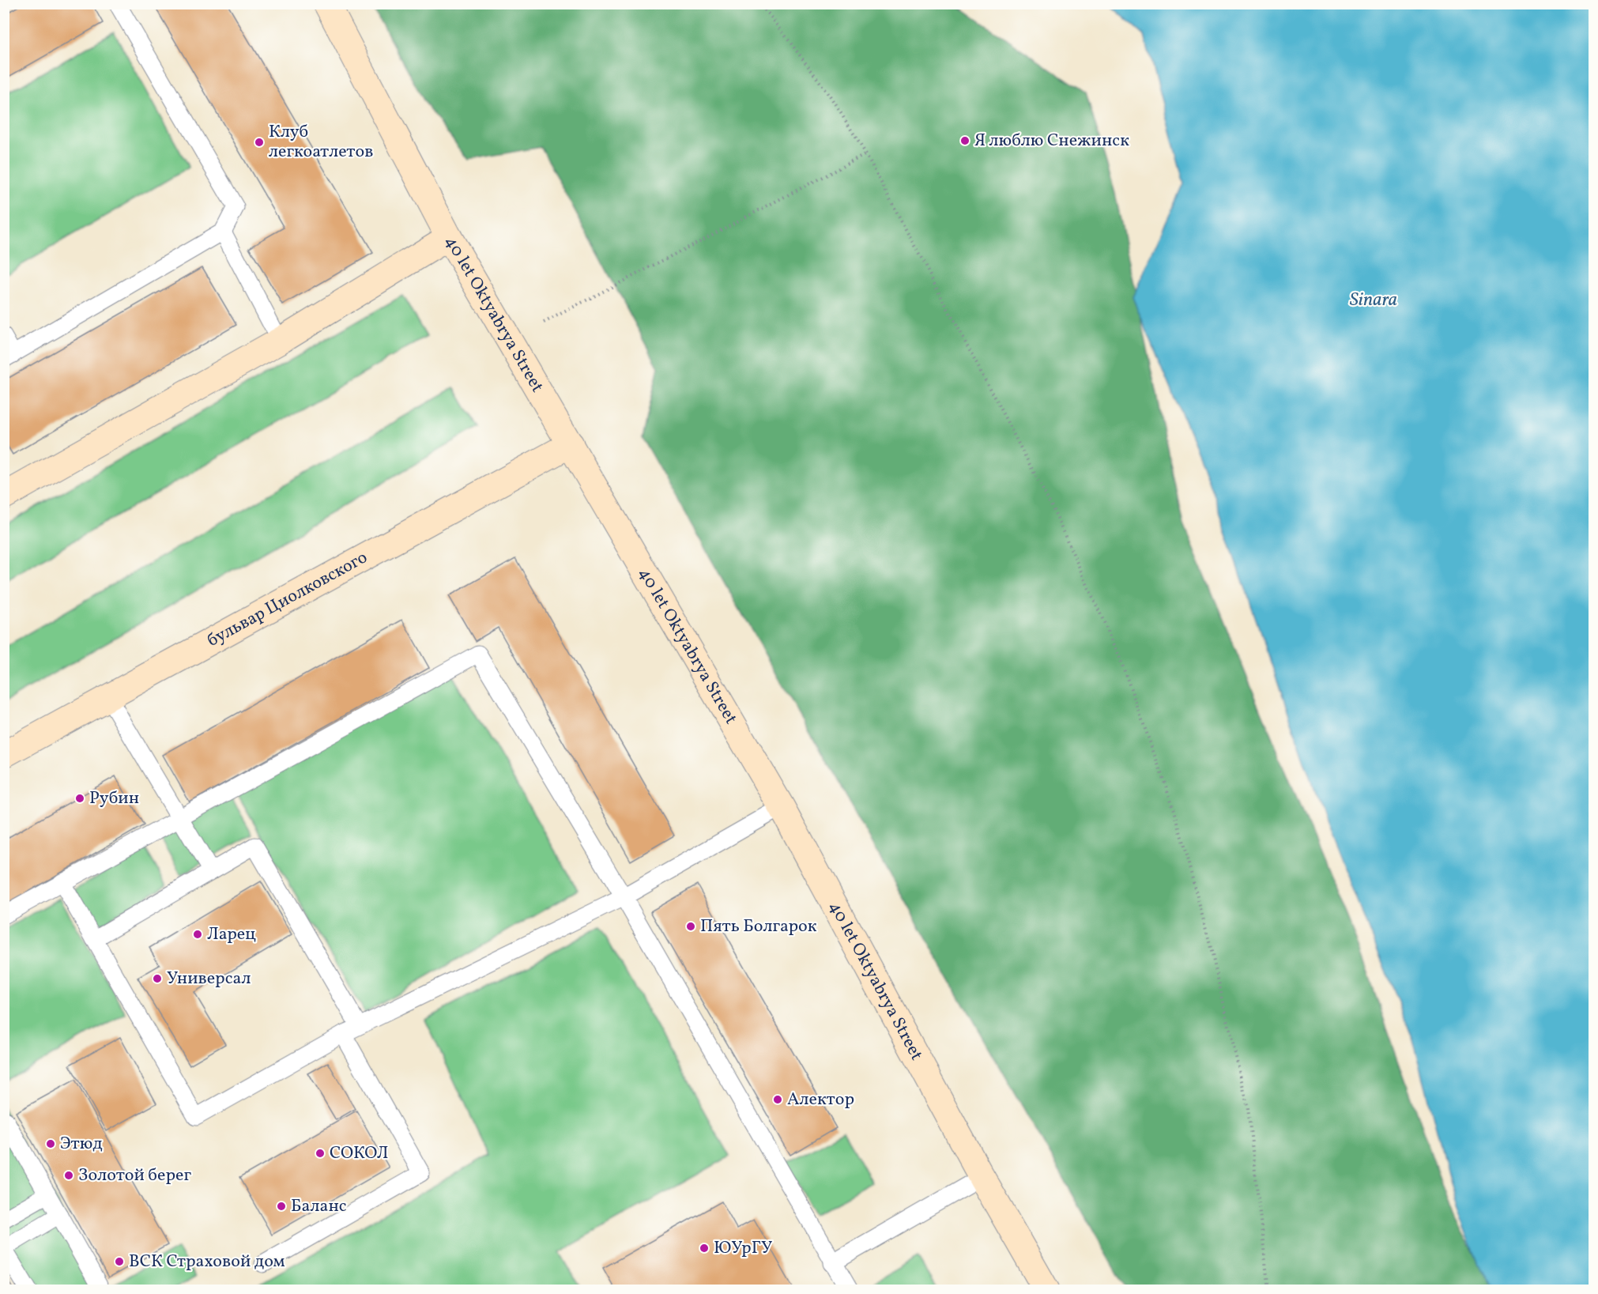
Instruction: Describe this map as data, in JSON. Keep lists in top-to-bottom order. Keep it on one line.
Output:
{"streets":{"street":["40 let Oktyabrya Street","бульвар Циолковского"]},"crossings":[["40 let Oktyabrya Street","бульвар Циолковского"]],"water":["Sinara"],"places":["Я люблю Снежинск","Клуб легкоатлетов","Рубин","Пять Болгарок","Ларец","Универсал","Алектор","Этюд","СОКОЛ","Золотой берег","Баланс","ЮУрГУ","ВСК Страховой дом"]}
